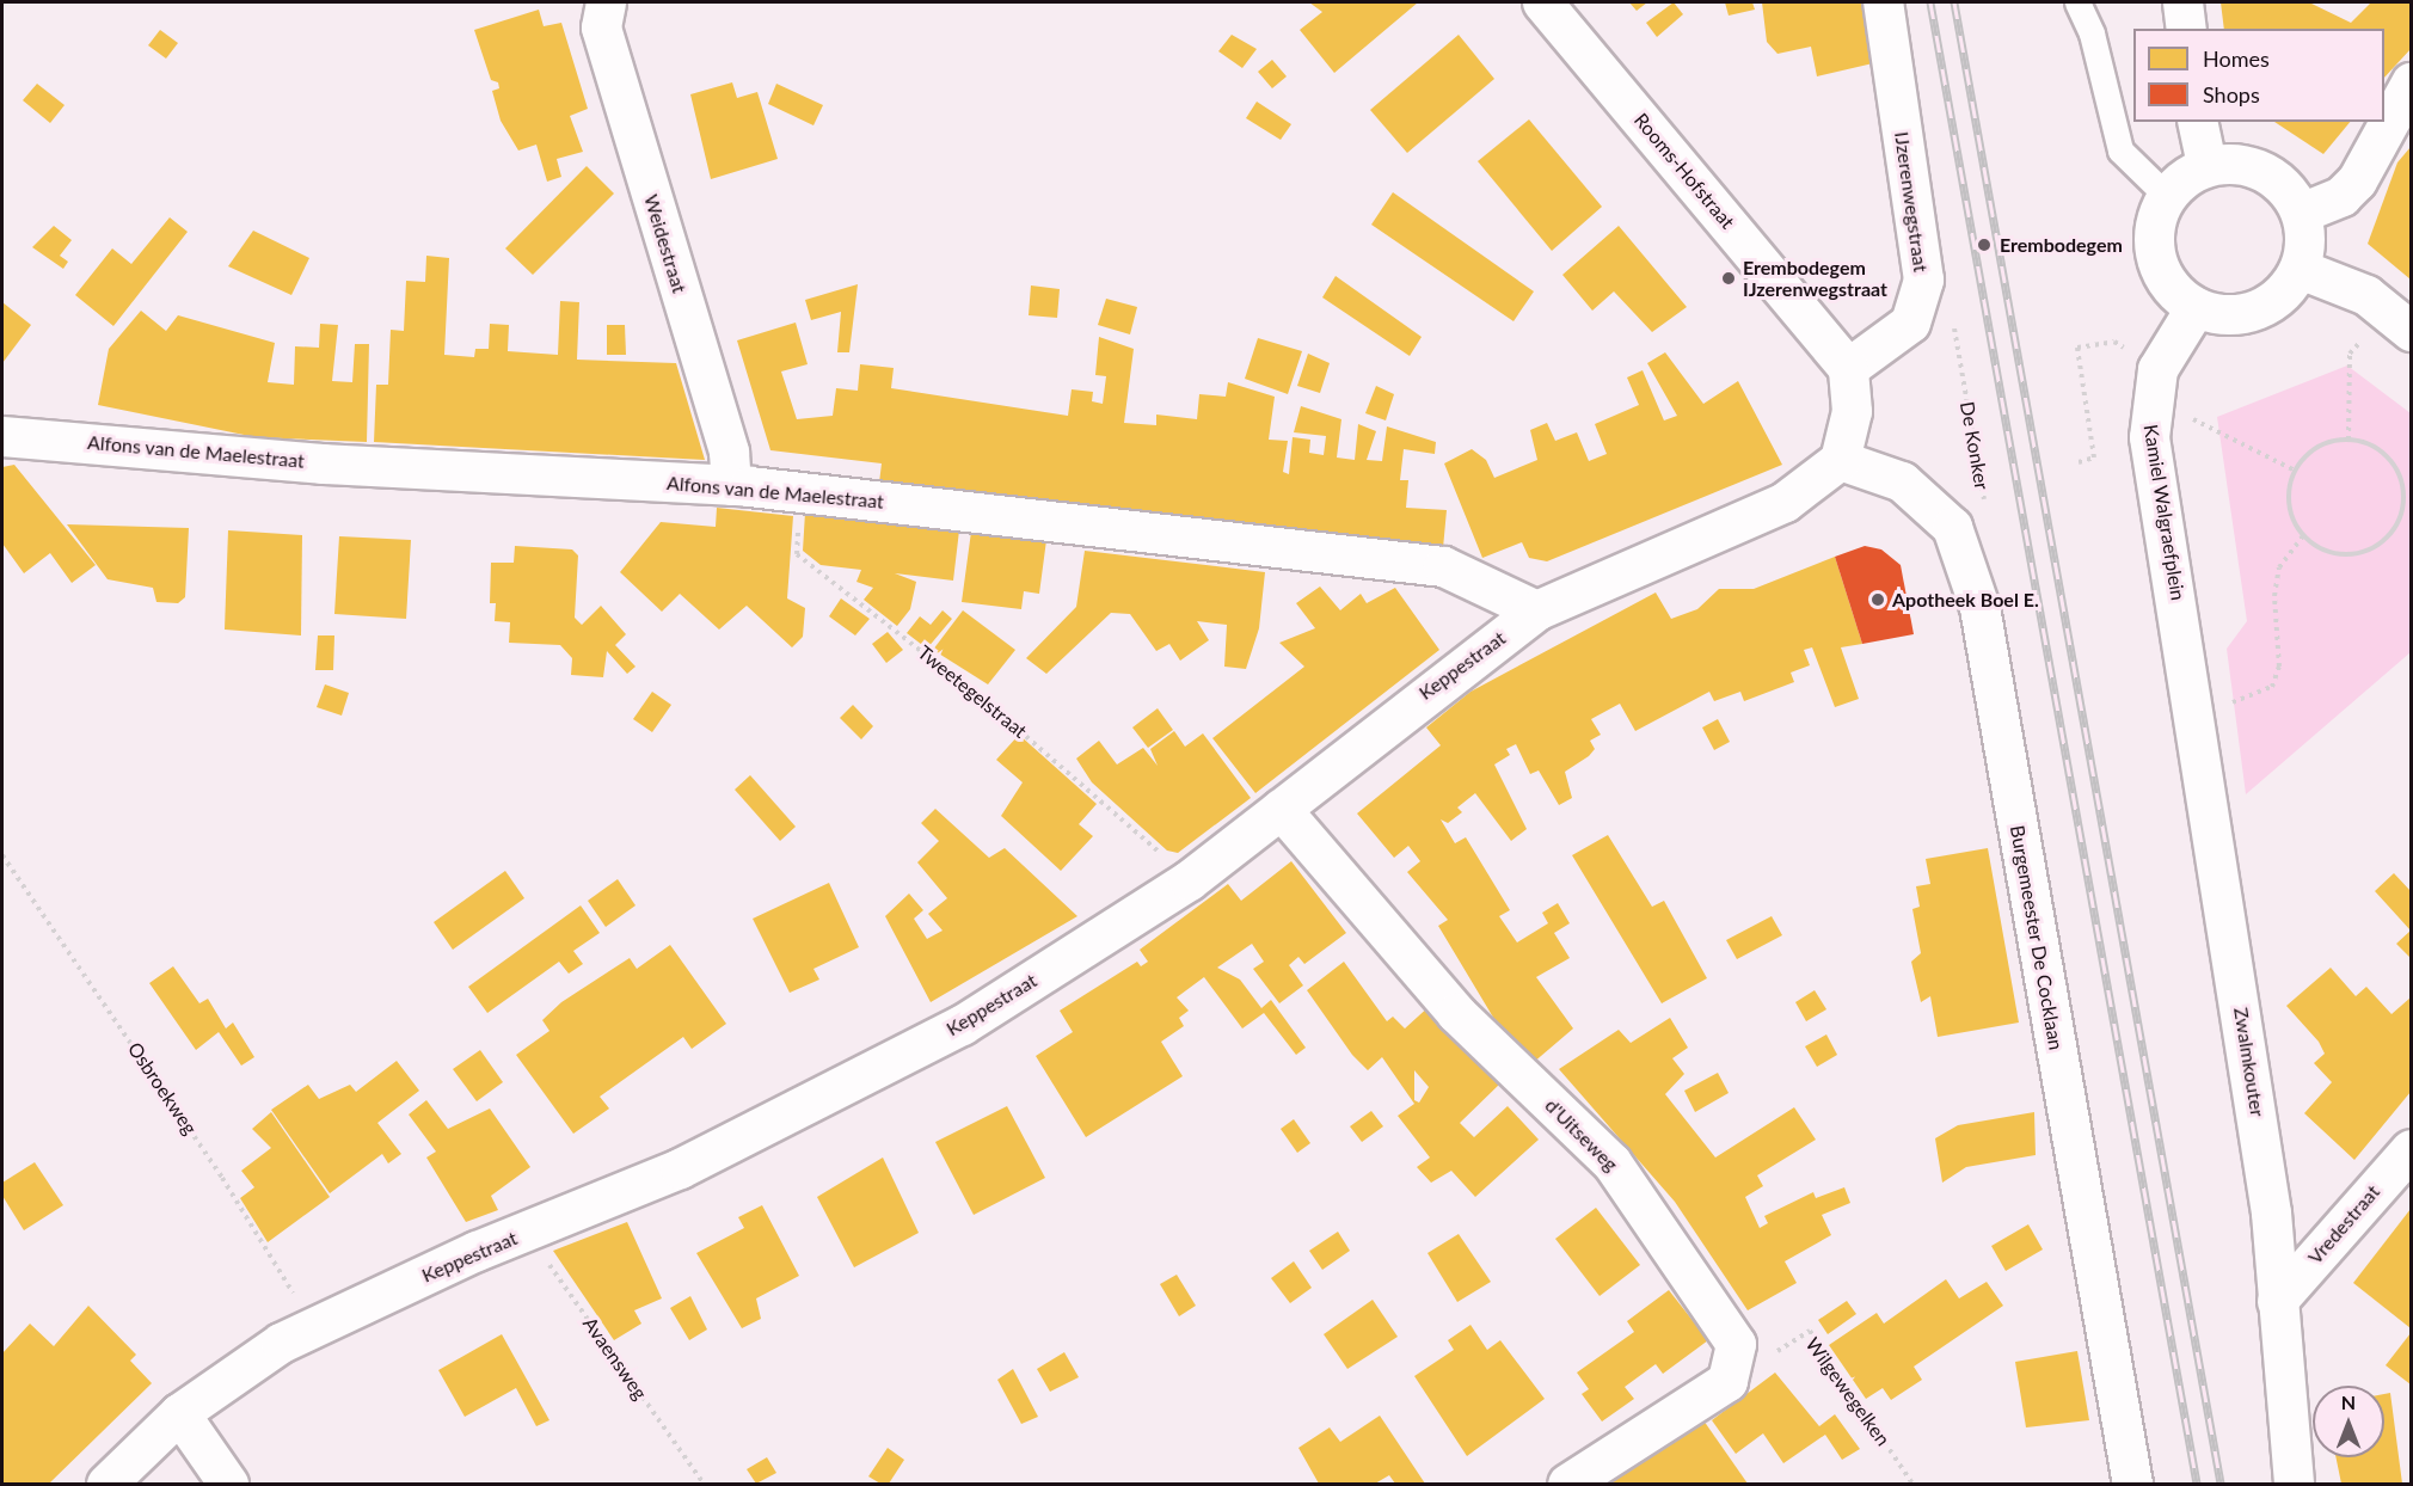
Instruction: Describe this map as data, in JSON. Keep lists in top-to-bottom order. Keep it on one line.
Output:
{"streets":{"street":["Rooms-Hofstraat","IJzerenwegstraat","Weidestraat","Alfons van de Maelestraat","Kamiel Walgraefplein","Keppestraat","Burgemeester De Cocklaan","Zwalmkouter","d'Uitseweg","Vredestraat"],"path":["De Konker","Tweetegelstraat","Osbroekweg","Avaensweg","Wilgewegelken"]},"crossings":[["Rooms-Hofstraat","IJzerenwegstraat"],["Weidestraat","Alfons van de Maelestraat"],["De Konker","Burgemeester De Cocklaan"],["Alfons van de Maelestraat","Keppestraat"],["Alfons van de Maelestraat","Tweetegelstraat"],["Kamiel Walgraefplein","Zwalmkouter"],["Keppestraat","Tweetegelstraat"],["Keppestraat","Burgemeester De Cocklaan"],["Keppestraat","Osbroekweg"],["Keppestraat","d'Uitseweg"],["Keppestraat","Avaensweg"],["Zwalmkouter","Vredestraat"],["d'Uitseweg","Wilgewegelken"]],"places":["Erembodegem","Erembodegem IJzerenwegstraat","Apotheek Boel E."],"legend":["Homes","Shops"],"north":"top"}
